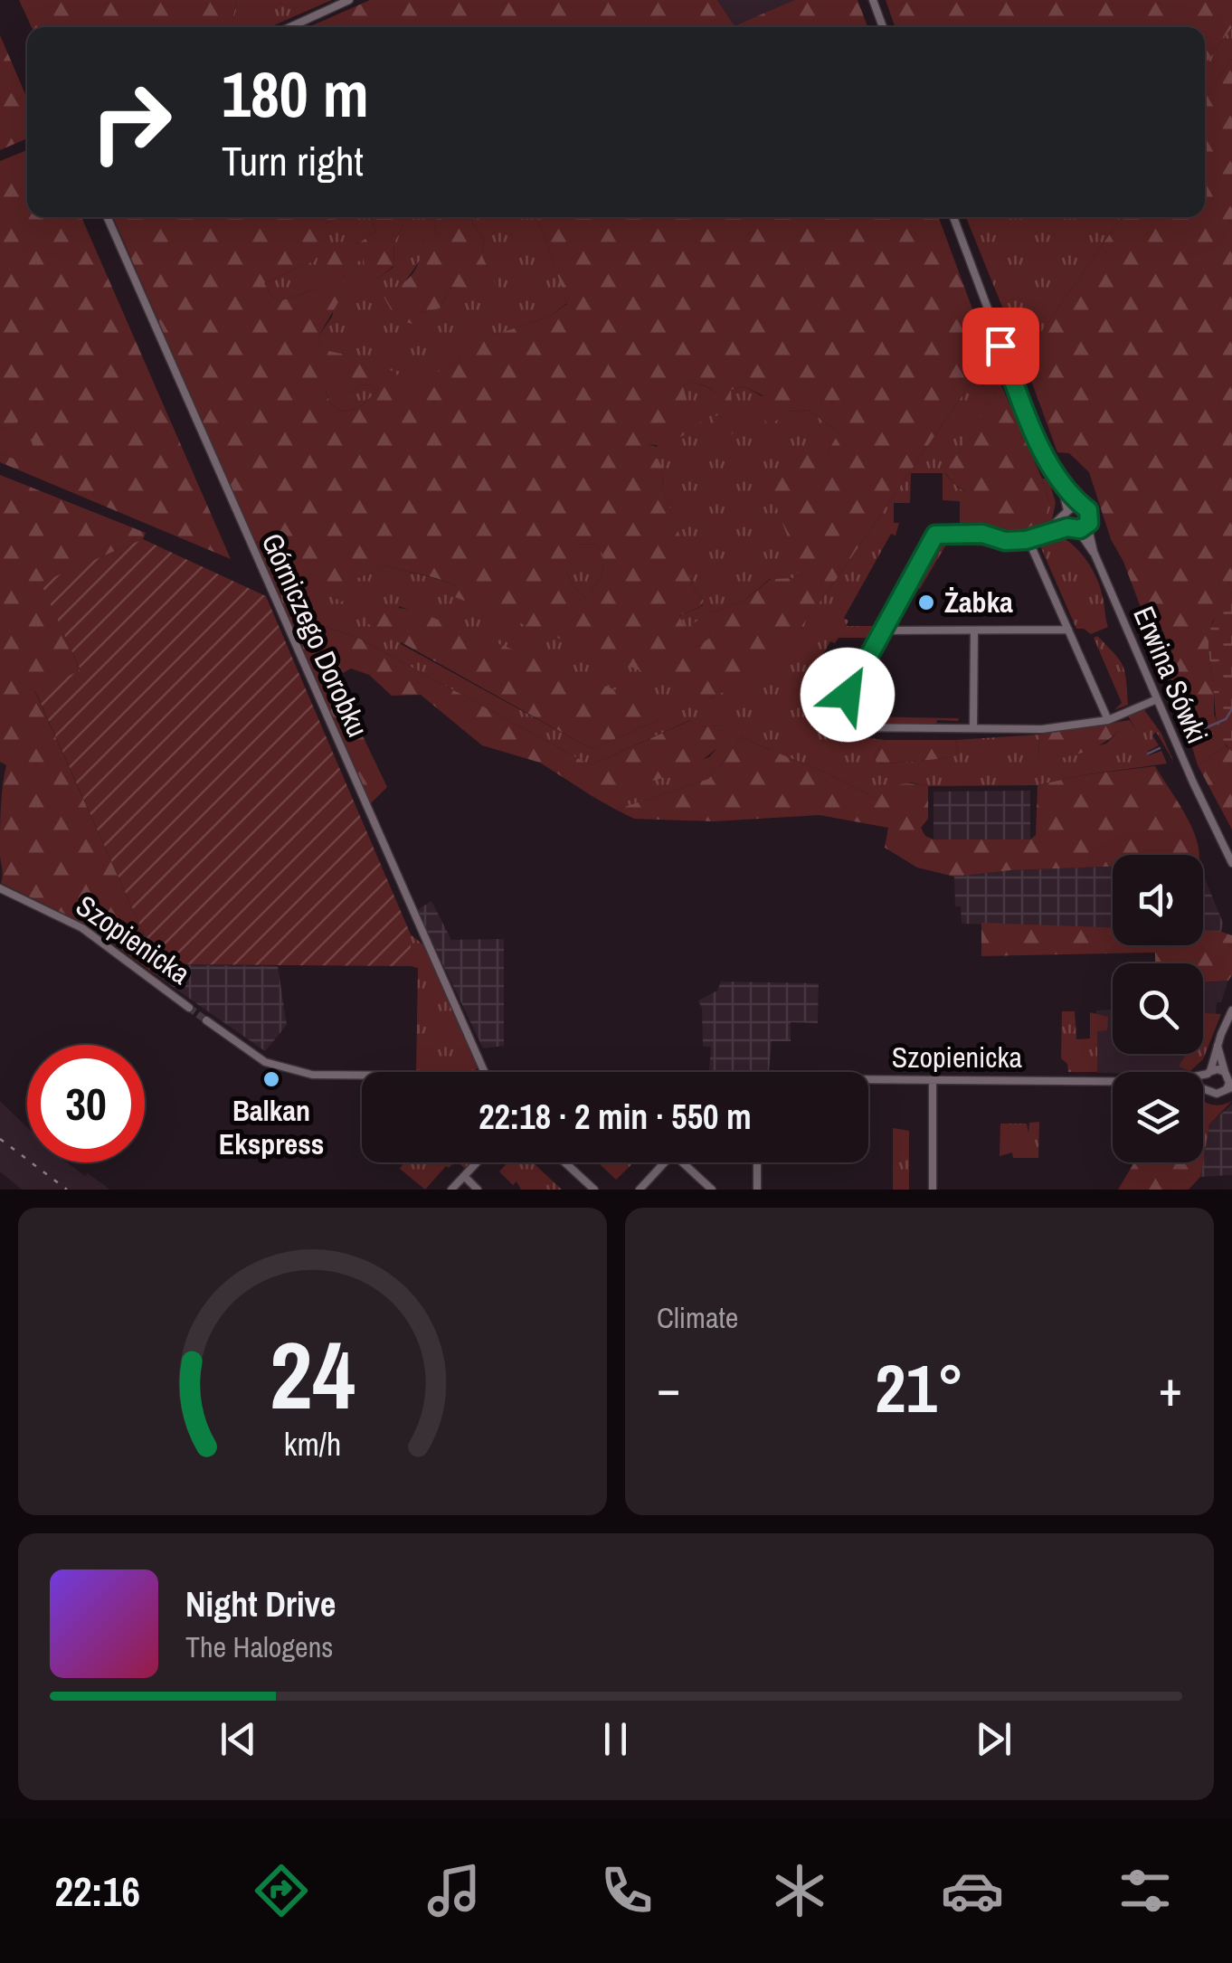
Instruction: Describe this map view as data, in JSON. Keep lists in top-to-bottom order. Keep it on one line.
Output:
{"streets":{"street":["Górniczego Dorobku","Erwina Sówki","Szopienicka"]},"places":["Żabka","Balkan Ekspress"],"page":{"turn":["180 m","Turn right"],"limit":"30","trip":"22:18 · 2 min · 550 m","tile":"Climate","heat":["−","21°","+"],"song":["Night Drive","The Halogens"],"tabs":"22:16","gauge":["24","km/h"]}}
